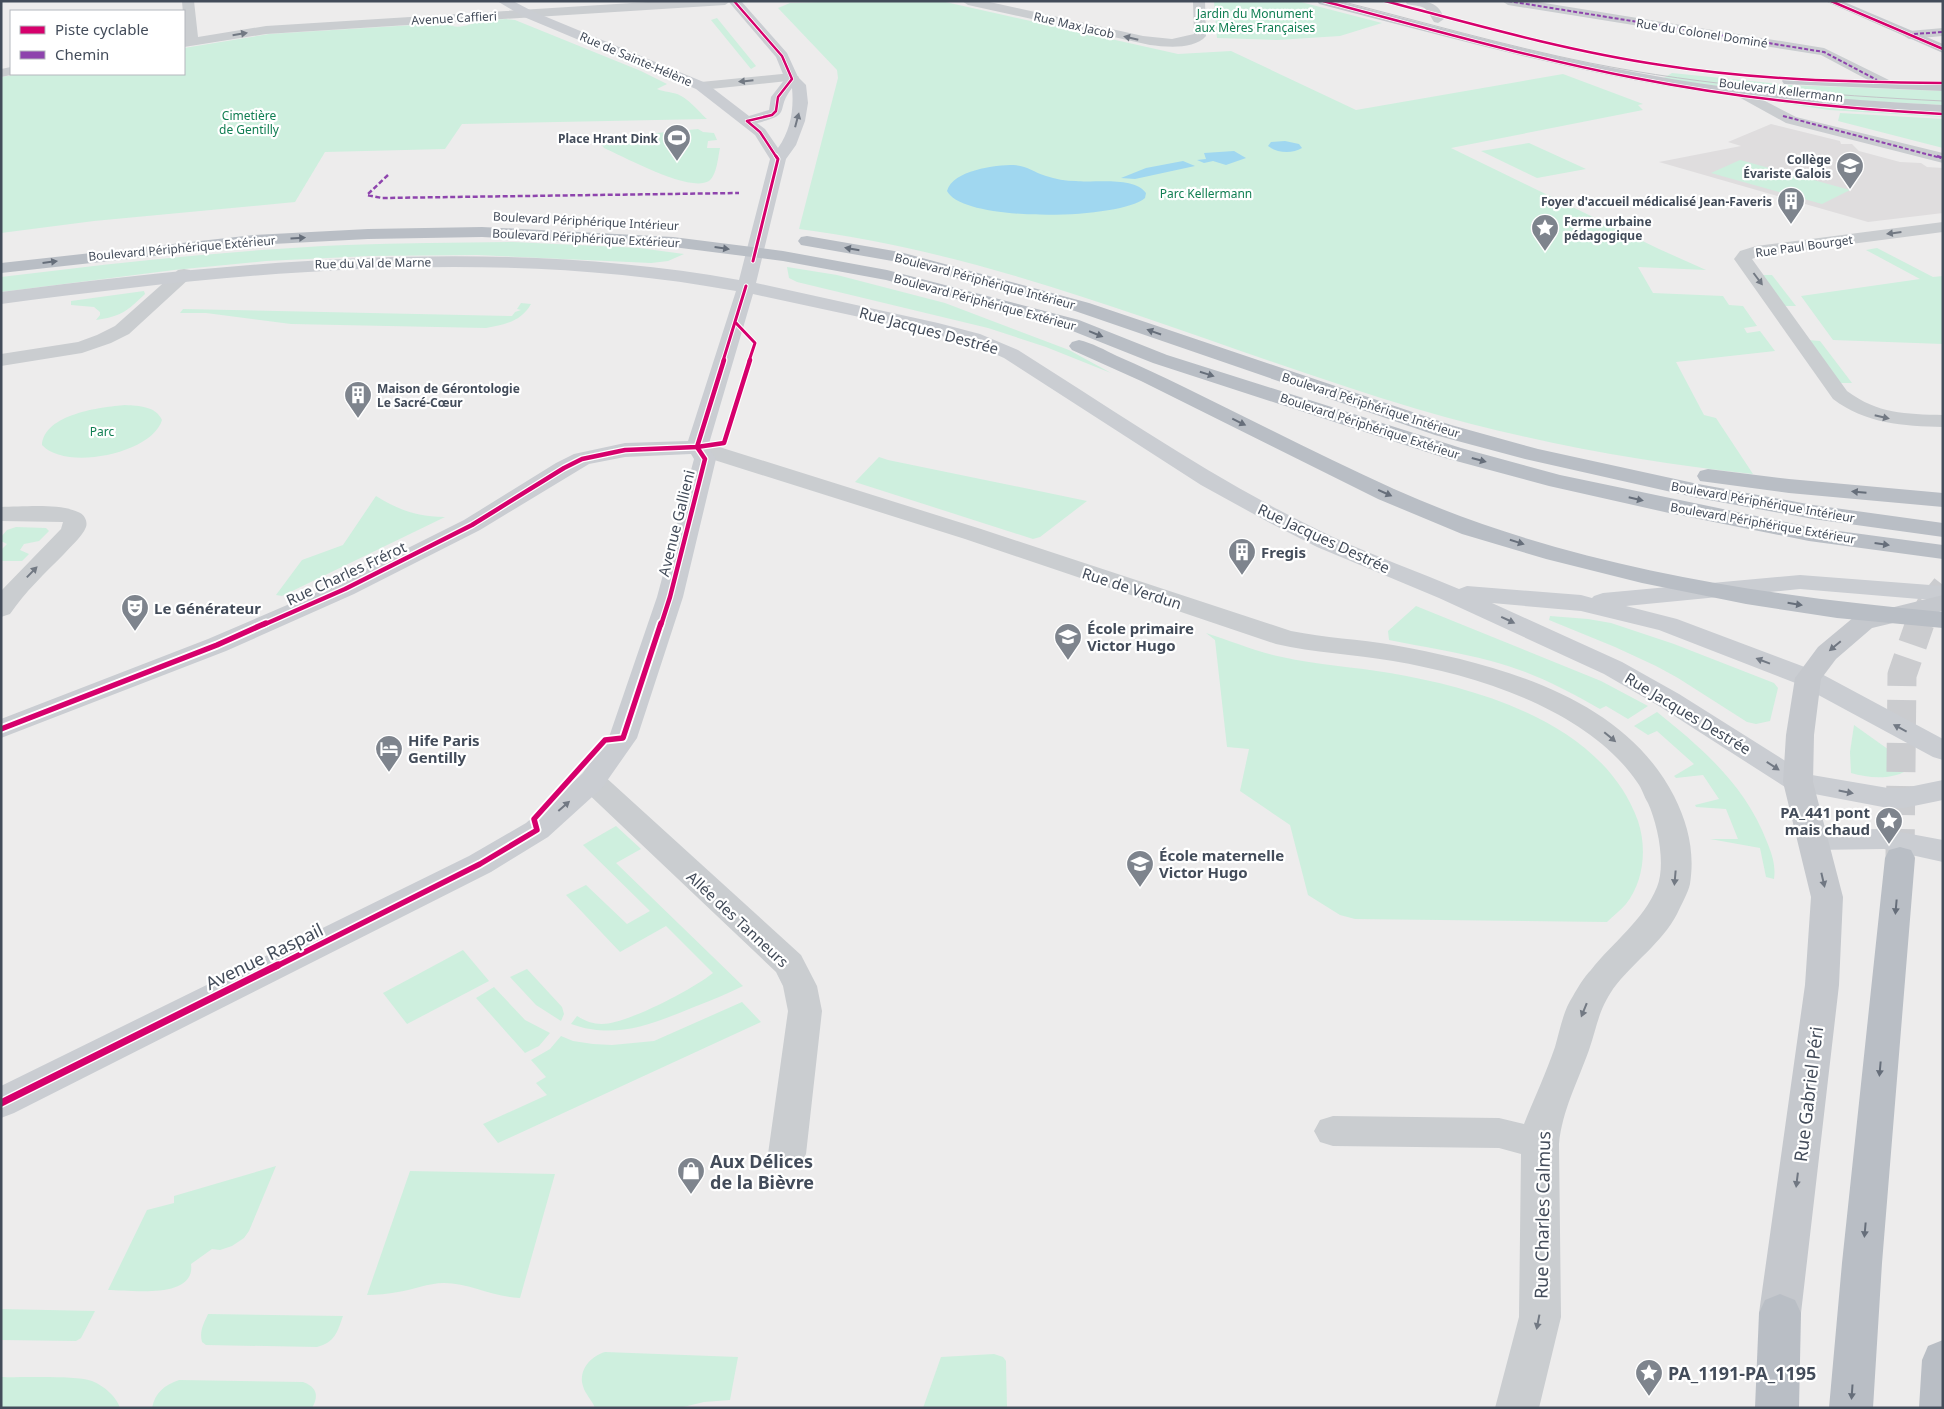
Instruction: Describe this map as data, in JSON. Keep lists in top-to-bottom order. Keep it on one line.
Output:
{"streets":{"highway":["Boulevard Périphérique Intérieur","Boulevard Périphérique Extérieur"],"main road":["Rue de Sainte-Hélène","Boulevard Kellermann","Rue du Val de Marne","Rue Jacques Destrée","Avenue Gallieni","Rue Charles Frérot","Avenue Raspail","Rue Gabriel Péri"],"street":["Avenue Caffieri","Rue Max Jacob","Rue du Colonel Dominé","Rue Paul Bourget","Rue de Verdun","Allée des Tanneurs","Rue Charles Calmus"]},"crossings":[["Avenue Caffieri","Rue de Sainte-Hélène"],["Rue du Colonel Dominé","Boulevard Kellermann"],["Rue du Val de Marne","Rue Jacques Destrée"],["Rue Jacques Destrée","Rue Gabriel Péri"],["Avenue Gallieni","Rue Charles Frérot"],["Avenue Gallieni","Rue de Verdun"],["Avenue Gallieni","Allée des Tanneurs"],["Avenue Gallieni","Avenue Raspail"],["Rue Charles Frérot","Rue de Verdun"],["Rue de Verdun","Rue Charles Calmus"],["Allée des Tanneurs","Avenue Raspail"]],"one_way":["Avenue Caffieri","Rue Max Jacob","Avenue Raspail","Rue Gabriel Péri","Rue Charles Calmus"],"parks":["Jardin du Monument aux Mères Françaises","Cimetière de Gentilly","Parc Kellermann","Parc"],"places":{"sports":["Place Hrant Dink"],"school or university":["Collège Évariste Galois","École primaire Victor Hugo","École maternelle Victor Hugo"],"building":["Foyer d'accueil médicalisé Jean-Faveris","Maison de Gérontologie Le Sacré-Cœur","Fregis"],"place":["Ferme urbaine pédagogique","PA_441 pont mais chaud","PA_1191-PA_1195"],"theatre":["Le Générateur"],"hotel":["Hife Paris Gentilly"],"shop":["Aux Délices de la Bièvre"]},"legend":["Piste cyclable","Chemin"]}
